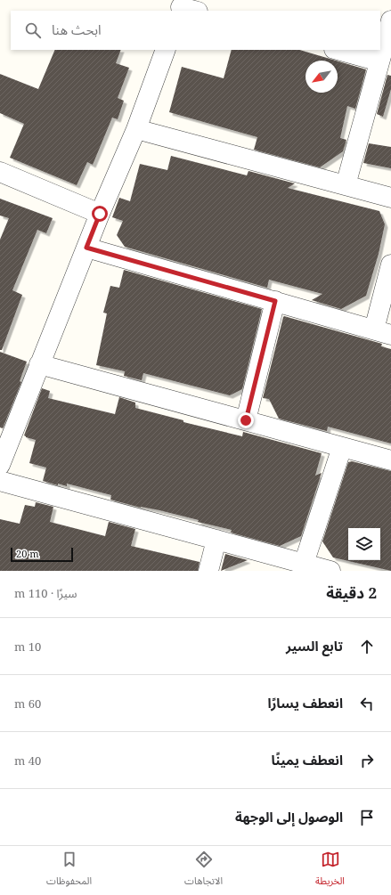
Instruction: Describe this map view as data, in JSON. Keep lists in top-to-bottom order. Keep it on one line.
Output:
{"scale_bar":"20 m","north":"bottom left","page":{"search":"ابحث هنا","scale":"20 m","heading":["2 دقيقة","سيرًا · 110 m"],"list":[["تابع السير","10 m"],["انعطف يسارًا","60 m"],["انعطف يمينًا","40 m"],"الوصول إلى الوجهة"],"nav":["الخريطة","الاتجاهات","المحفوظات"]}}
